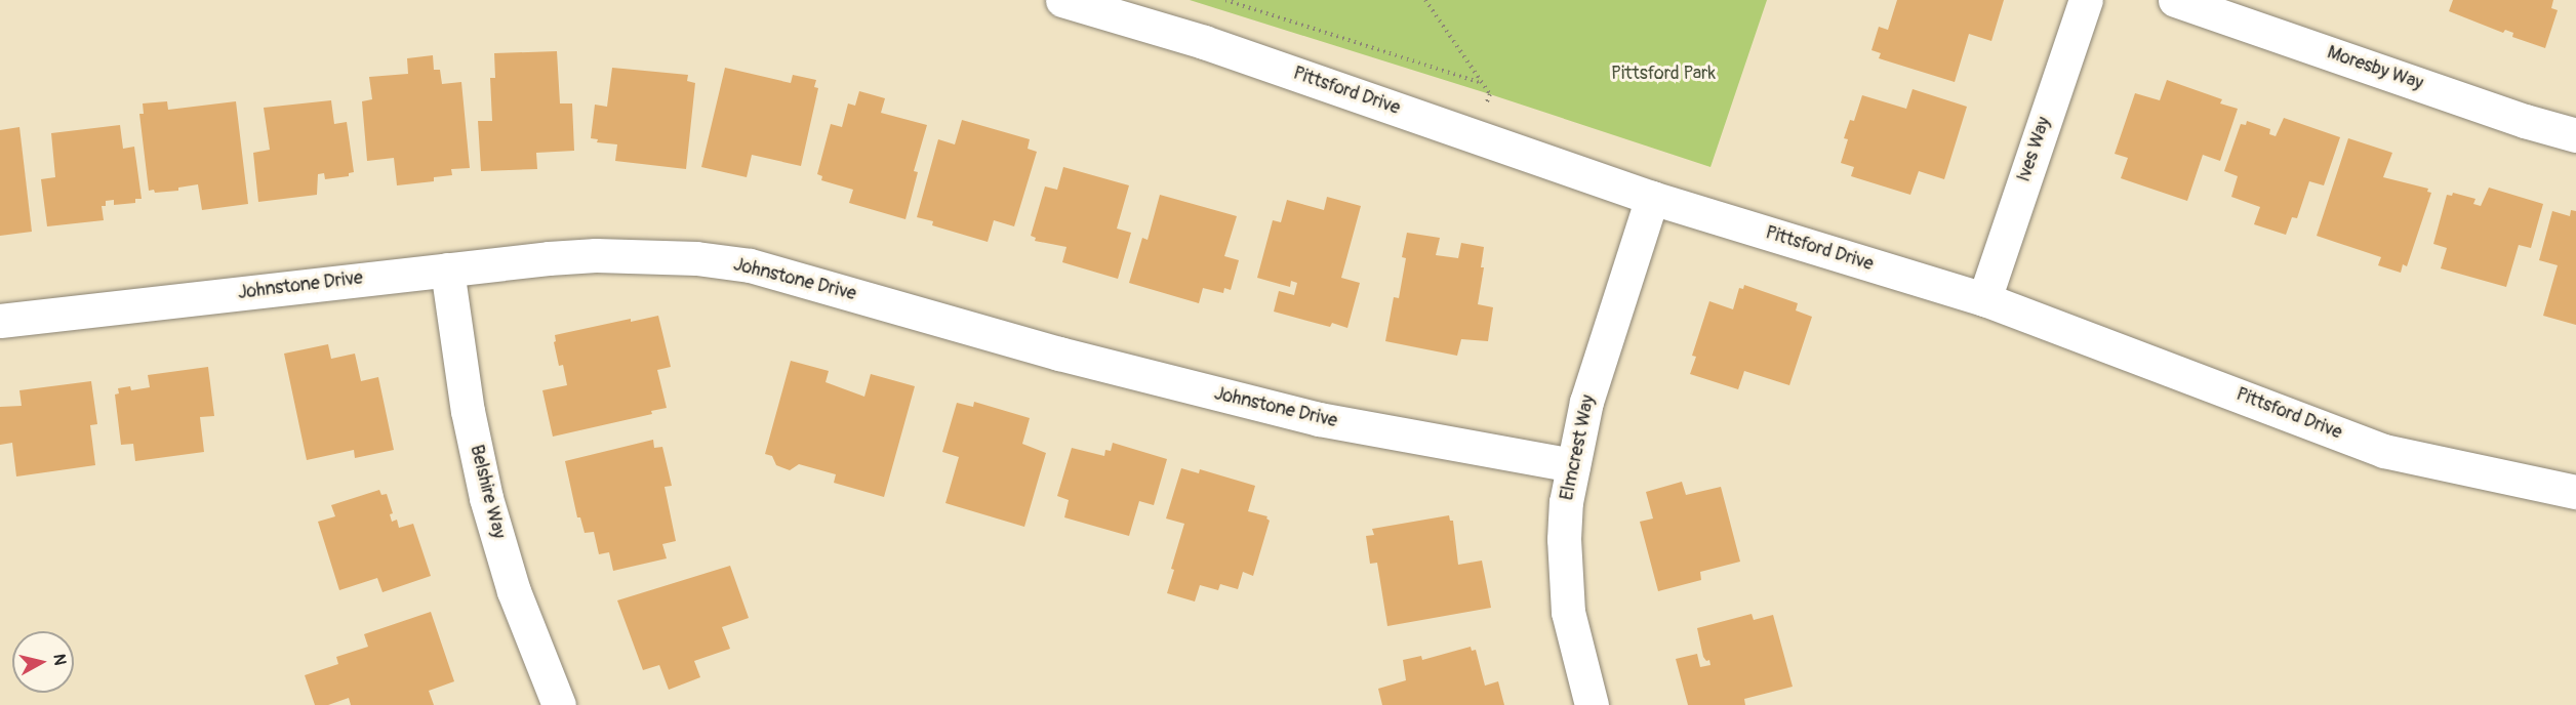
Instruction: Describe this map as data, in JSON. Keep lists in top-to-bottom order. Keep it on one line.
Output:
{"streets":{"street":["Moresby Way","Pittsford Drive","Ives Way","Johnstone Drive","Elmcrest Way","Belshire Way"]},"crossings":[["Pittsford Drive","Ives Way"],["Pittsford Drive","Elmcrest Way"],["Johnstone Drive","Elmcrest Way"],["Johnstone Drive","Belshire Way"]],"parks":["Pittsford Park"],"north":"right"}
